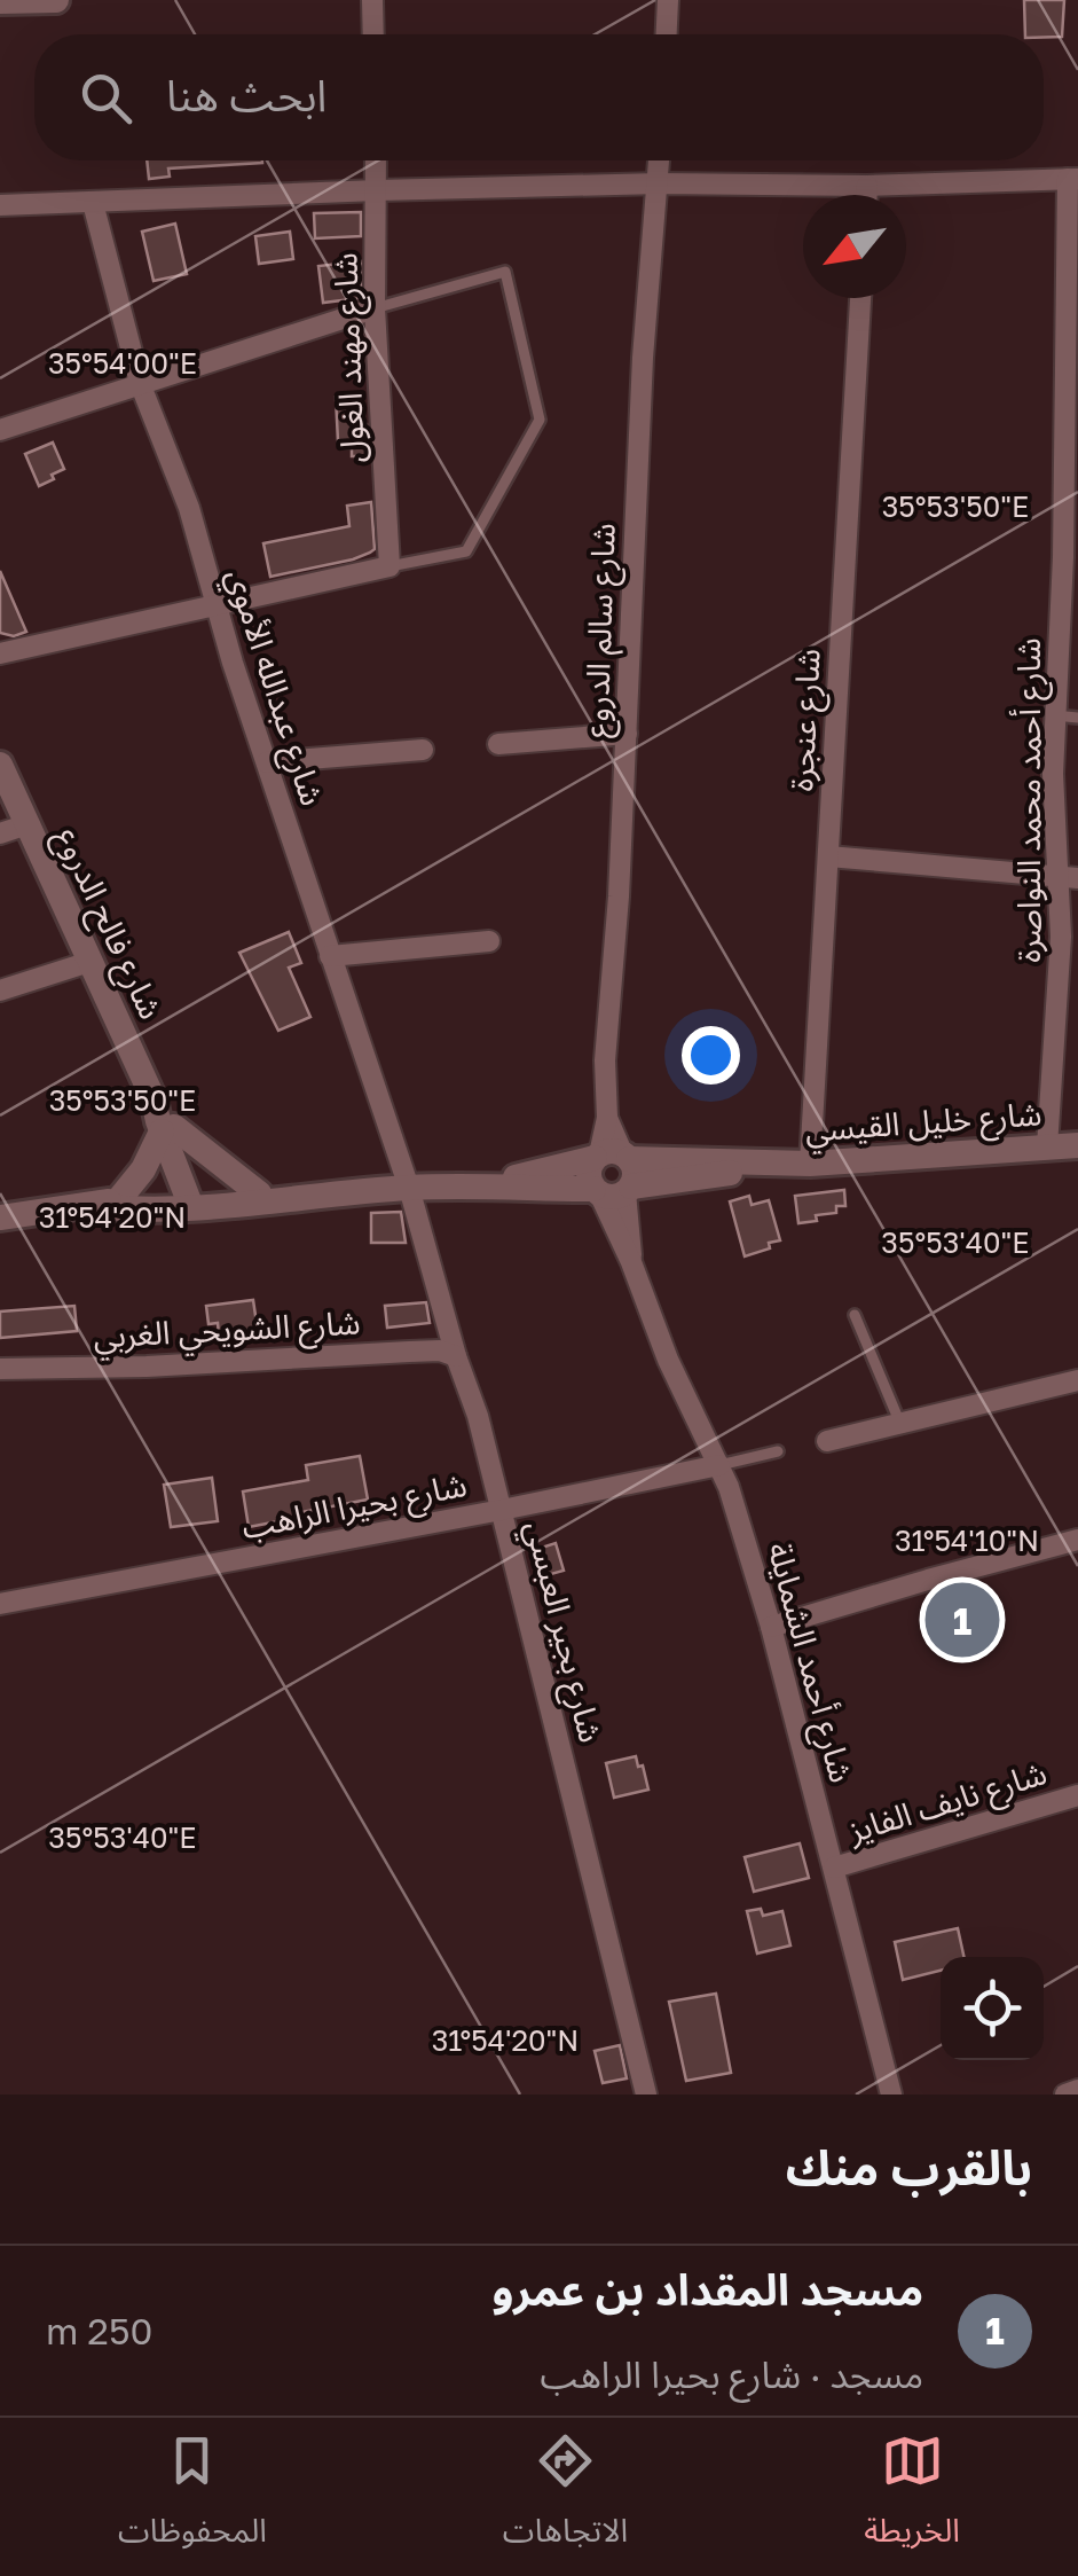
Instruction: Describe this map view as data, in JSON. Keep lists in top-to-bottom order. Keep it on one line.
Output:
{"streets":{"street":["شارع مهند الغول","شارع سالم الدروع","شارع عبدالله الأموي","شارع عنجرة","شارع أحمد محمد النواصرة","شارع فالح الدروع","شارع خليل القيسي","شارع الشويحي الغربي","شارع بحيرا الراهب","شارع بجير العبسي","شارع أحمد الشمايلة","شارع نايف الفايز"]},"crossings":[["شارع سالم الدروع","شارع خليل القيسي"],["شارع عبدالله الأموي","شارع خليل القيسي"],["شارع عبدالله الأموي","شارع بجير العبسي"],["شارع عنجرة","شارع خليل القيسي"],["شارع أحمد محمد النواصرة","شارع خليل القيسي"],["شارع فالح الدروع","شارع خليل القيسي"],["شارع خليل القيسي","شارع بجير العبسي"],["شارع خليل القيسي","شارع أحمد الشمايلة"],["شارع الشويحي الغربي","شارع بجير العبسي"],["شارع بحيرا الراهب","شارع بجير العبسي"],["شارع بحيرا الراهب","شارع أحمد الشمايلة"],["شارع أحمد الشمايلة","شارع نايف الفايز"]],"north":"bottom left","page":{"search":"ابحث هنا","pins":"1","heading":"بالقرب منك","list":[{"mark":"1","name":"مسجد المقداد بن عمرو","note":"مسجد · شارع بحيرا الراهب","value":"250 m"}],"nav":["الخريطة","الاتجاهات","المحفوظات"]},"coordinates":["35°54'00\"E","35°53'50\"E","31°54'20\"N","35°53'40\"E","31°54'10\"N"]}
